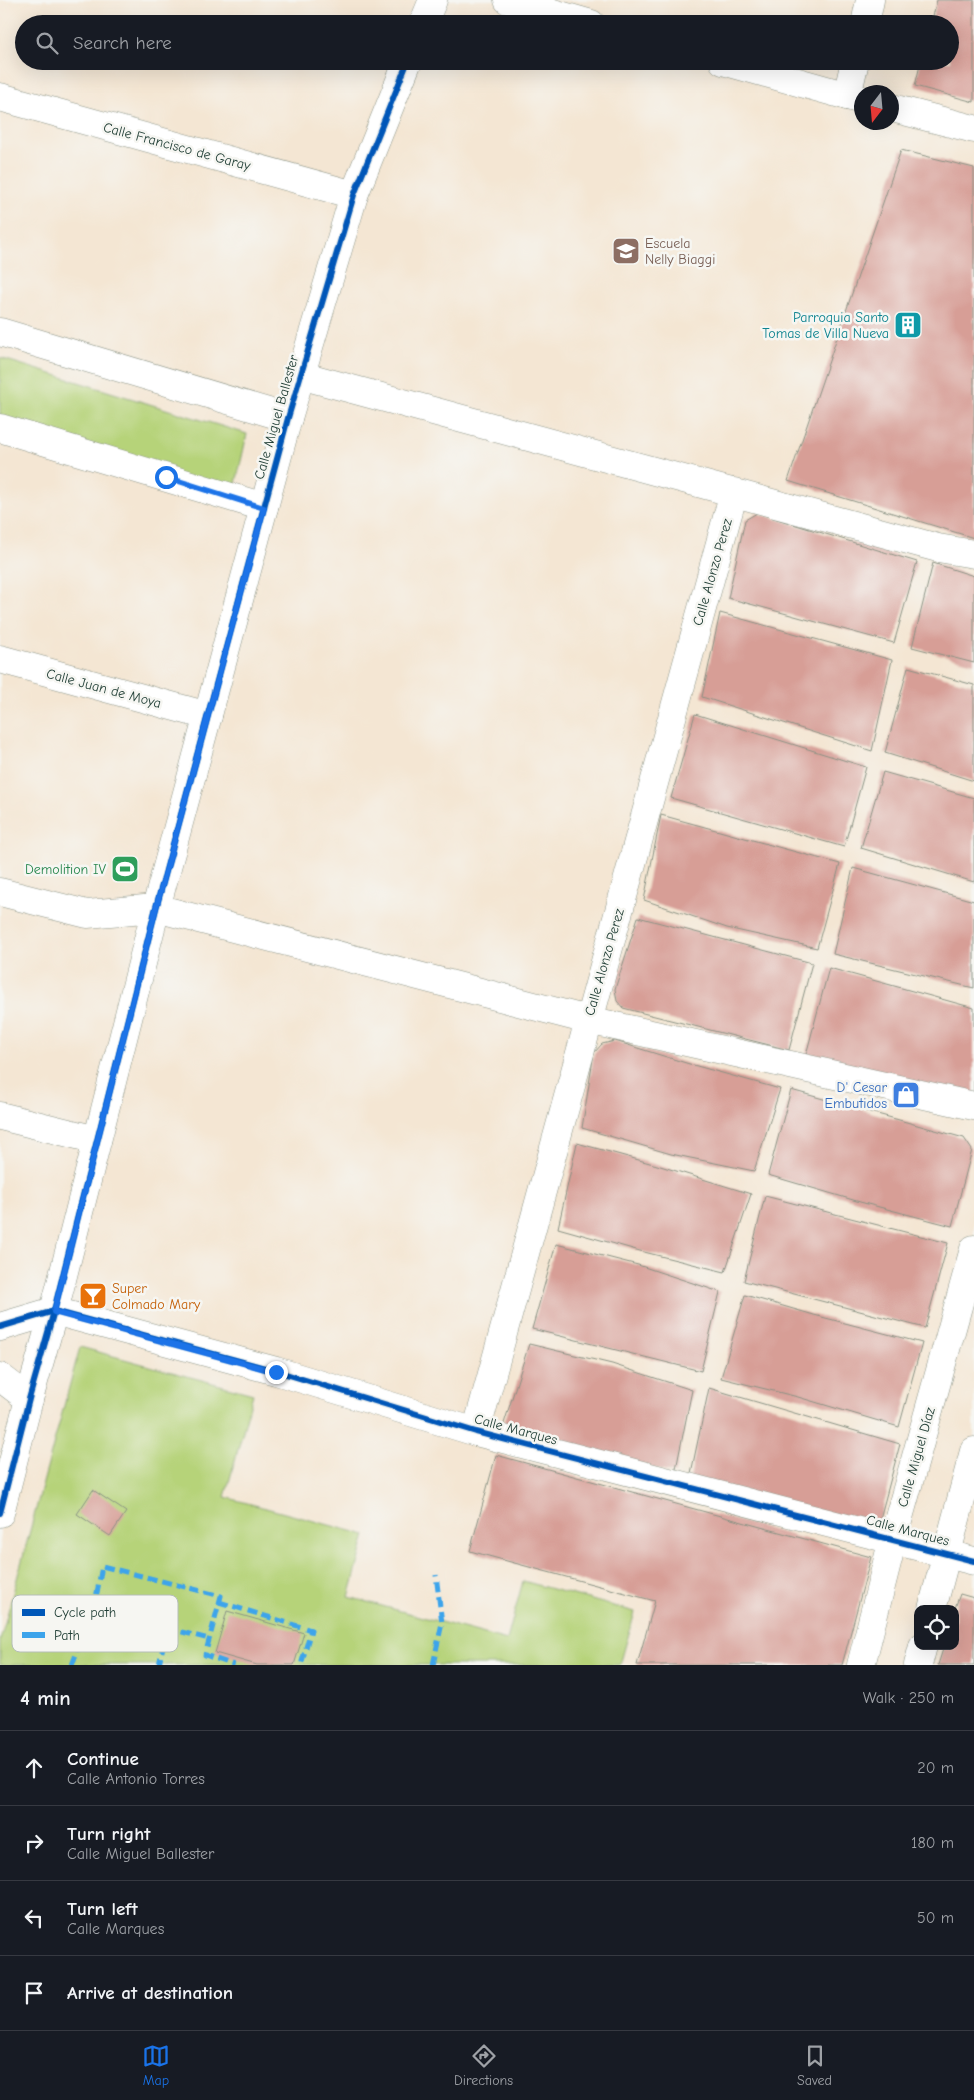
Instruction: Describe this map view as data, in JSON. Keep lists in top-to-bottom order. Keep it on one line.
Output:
{"streets":{"street":["Calle Francisco de Garay","Calle Miguel Ballester","Calle Alonzo Perez","Calle Juan de Moya","Calle Marques","Calle Miguel Díaz"]},"crossings":[["Calle Francisco de Garay","Calle Miguel Ballester"],["Calle Miguel Ballester","Calle Juan de Moya"],["Calle Miguel Ballester","Calle Marques"],["Calle Alonzo Perez","Calle Marques"],["Calle Marques","Calle Miguel Díaz"]],"places":{"school or university":["Escuela Nelly Biaggi"],"building":["Parroquia Santo Tomas de Villa Nueva"],"sports":["Demolition IV"],"shop":["D' Cesar Embutidos"],"bar":["Super Colmado Mary"]},"legend":["Cycle path","Path"],"north":"bottom","page":{"search":"Search here","heading":["4 min","Walk · 250 m"],"list":[["Continue","Calle Antonio Torres","20 m"],["Turn right","Calle Miguel Ballester","180 m"],["Turn left","Calle Marques","50 m"],"Arrive at destination"],"nav":["Map","Directions","Saved"]}}
